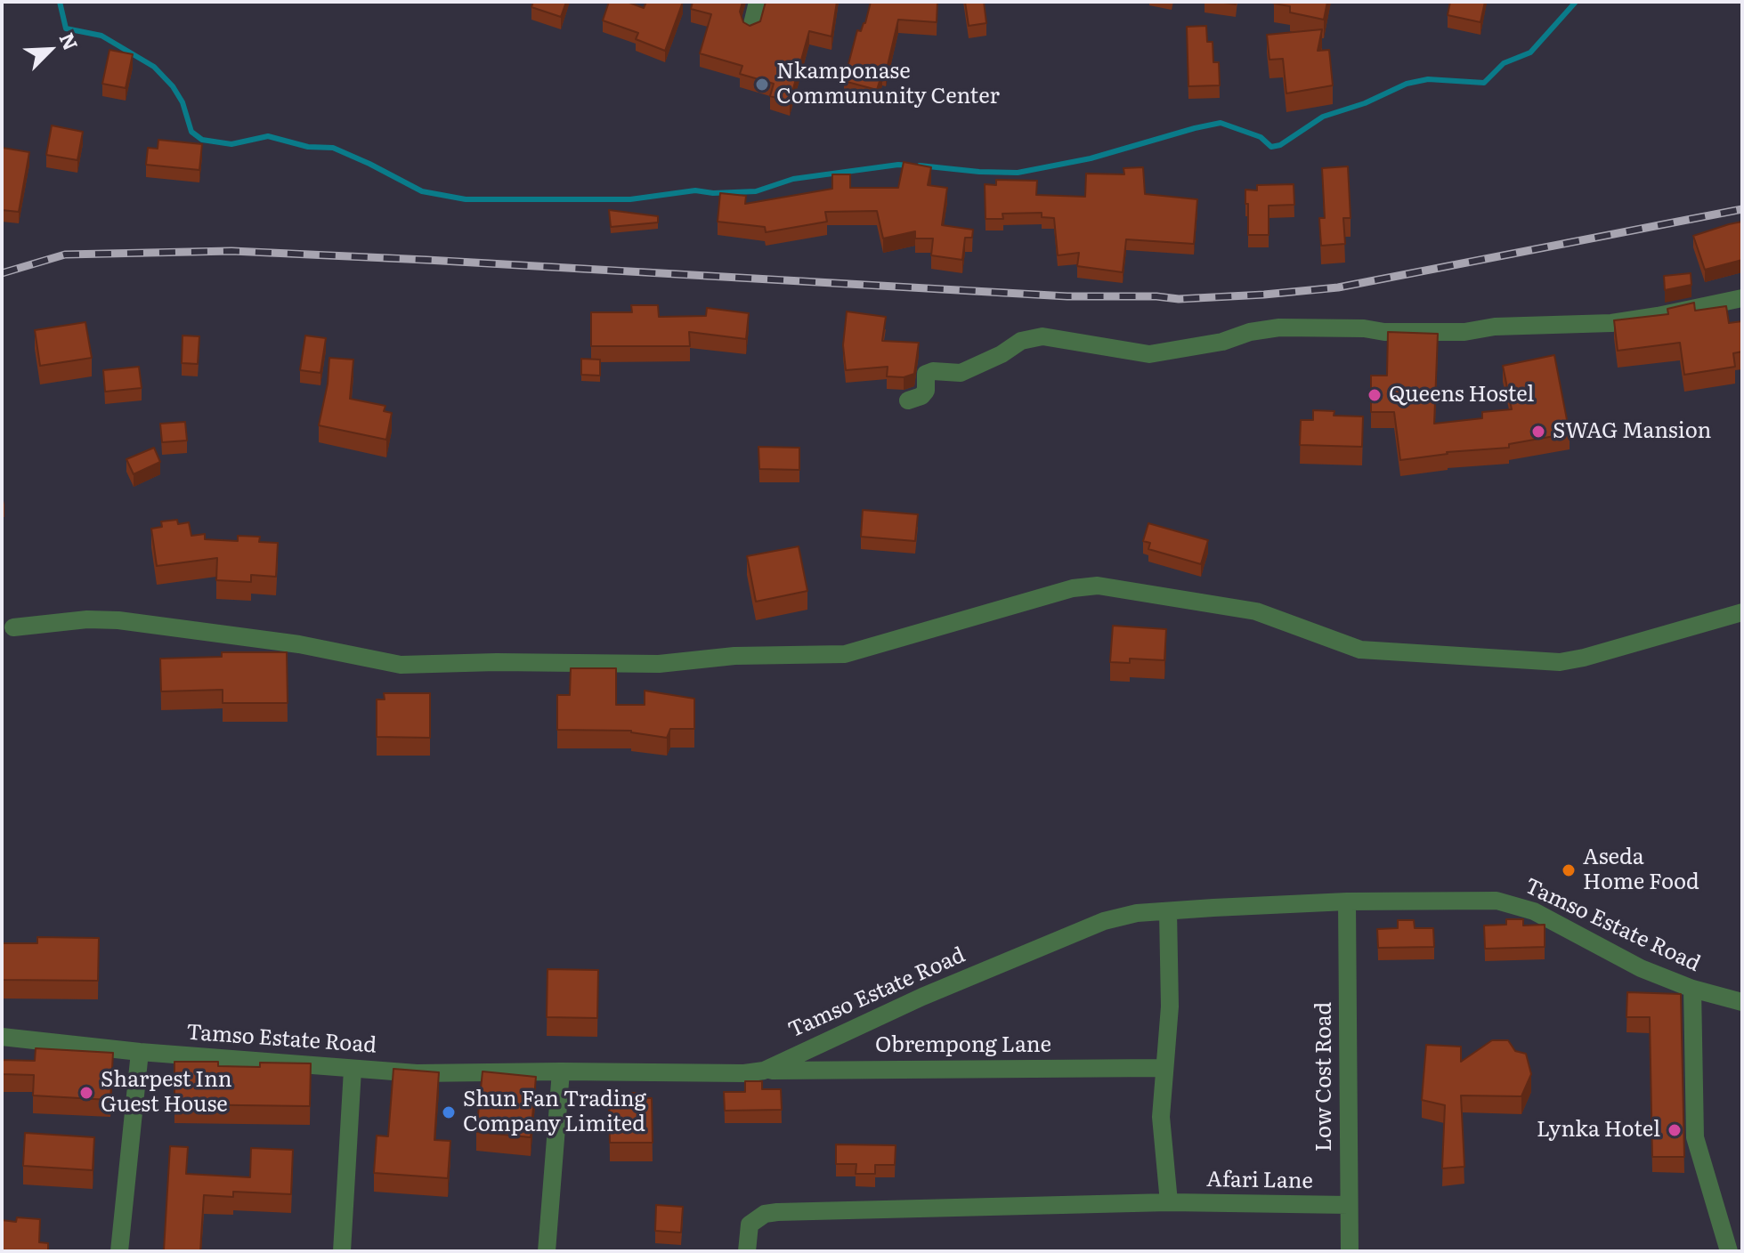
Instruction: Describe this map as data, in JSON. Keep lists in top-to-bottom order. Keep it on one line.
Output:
{"streets":{"street":["Tamso Estate Road","Obrempong Lane","Low Cost Road","Afari Lane"]},"crossings":[["Tamso Estate Road","Obrempong Lane"],["Tamso Estate Road","Low Cost Road"],["Low Cost Road","Afari Lane"]],"places":["Nkamponase Commununity Center","Queens Hostel","SWAG Mansion","Aseda Home Food","Sharpest Inn Guest House","Shun Fan Trading Company Limited","Lynka Hotel"],"north":"top right"}
